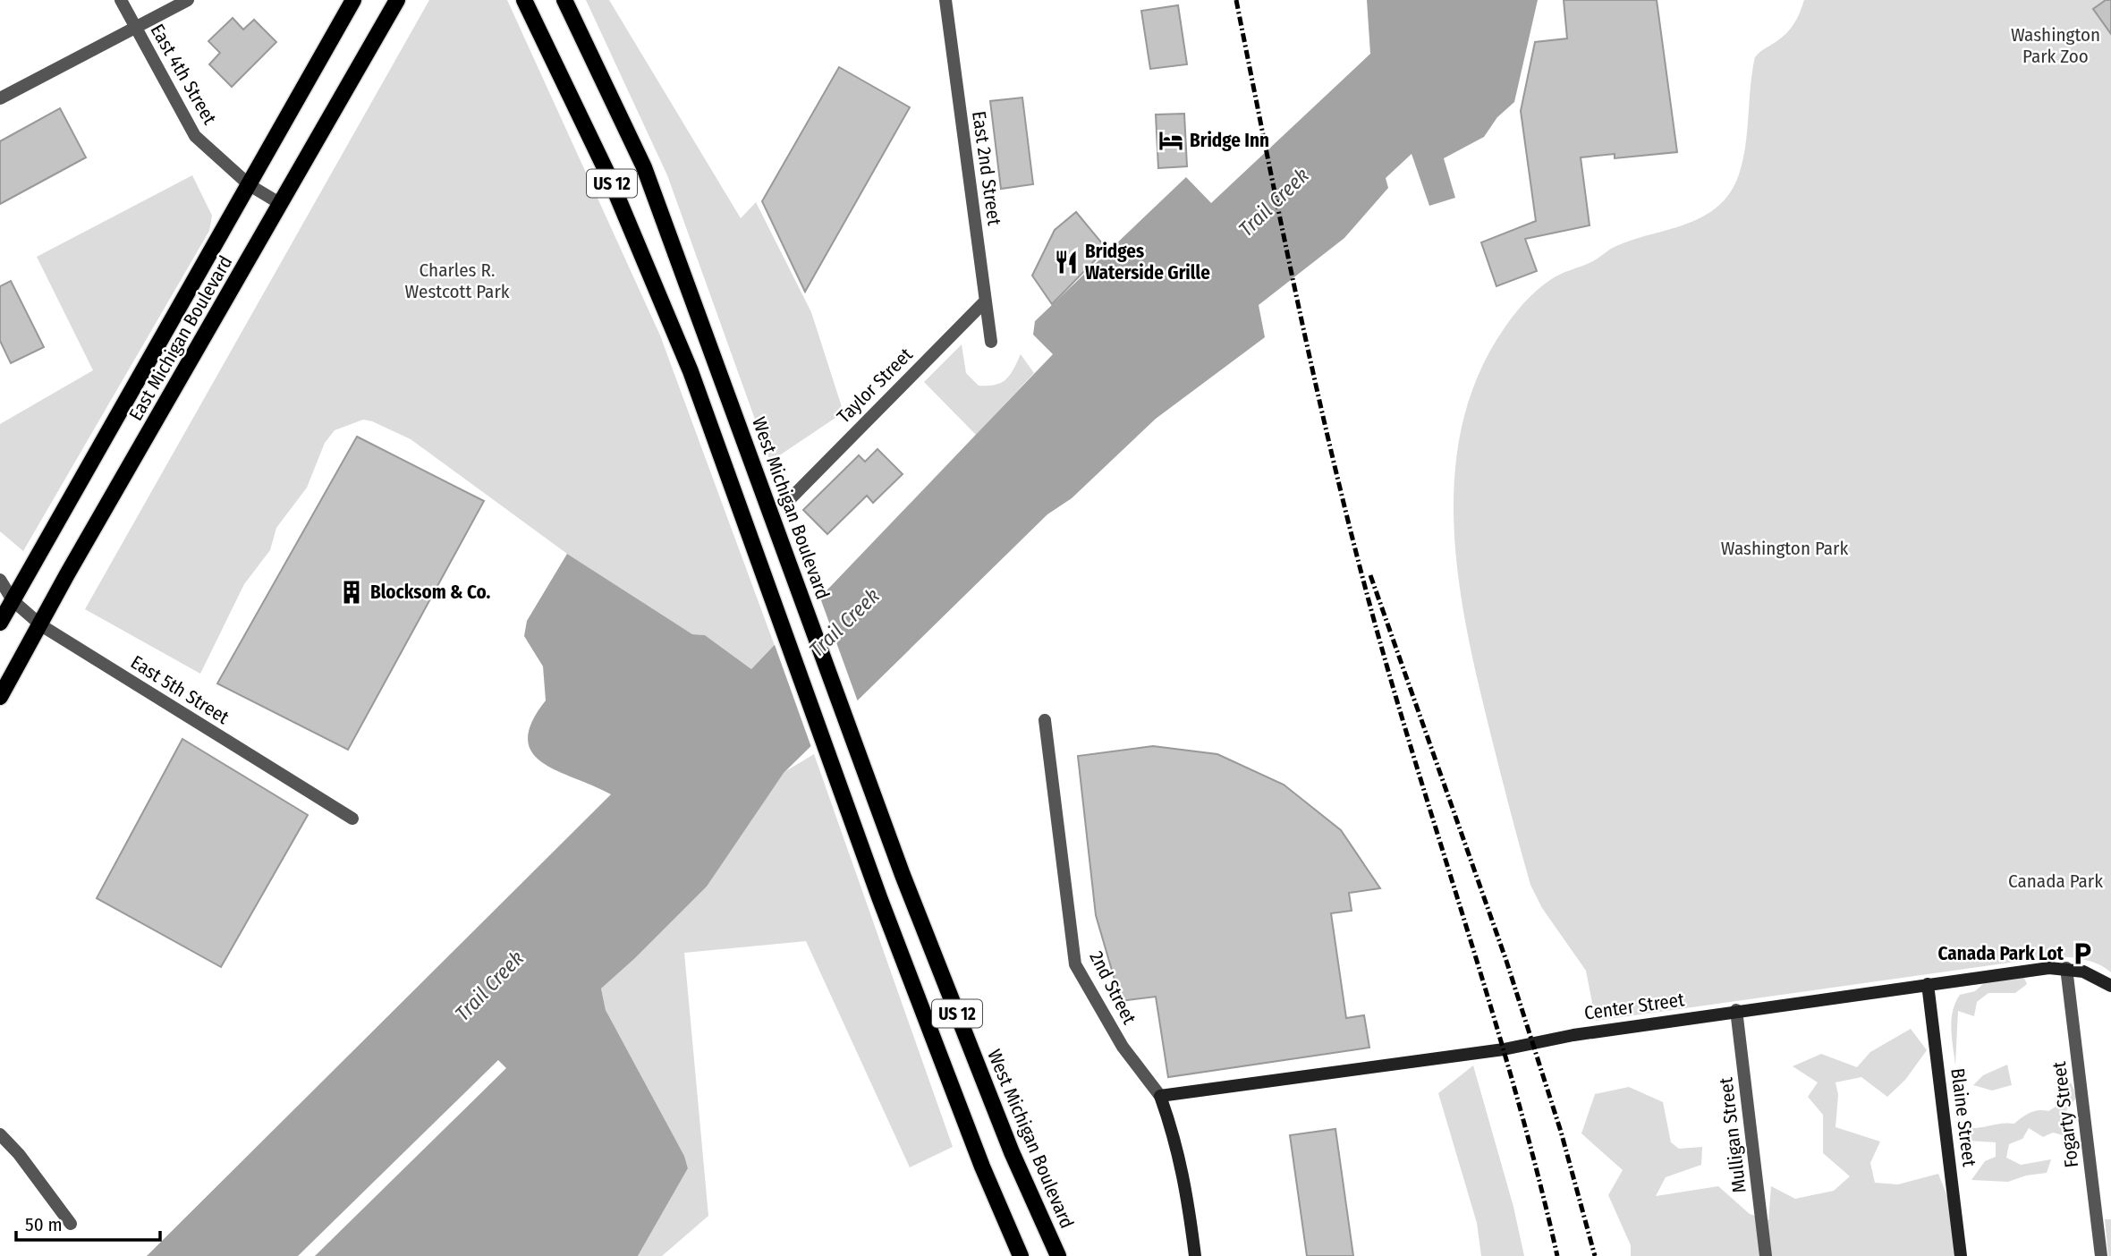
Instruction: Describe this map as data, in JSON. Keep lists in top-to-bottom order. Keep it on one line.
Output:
{"streets":{"main road":["US 12","East Michigan Boulevard","West Michigan Boulevard"],"street":["East 4th Street","East 2nd Street","Taylor Street","East 5th Street","2nd Street","Center Street","Fogarty Street","Blaine Street","Mulligan Street"]},"crossings":[["East 4th Street","East Michigan Boulevard"],["East 2nd Street","Taylor Street"],["East Michigan Boulevard","East 5th Street"],["2nd Street","Center Street"],["Center Street","Fogarty Street"],["Center Street","Blaine Street"],["Center Street","Mulligan Street"]],"water":["Trail Creek"],"parks":["Washington Park Zoo","Charles R. Westcott Park","Washington Park","Canada Park"],"places":{"hotel":["Bridge Inn"],"restaurant":["Bridges Waterside Grille"],"building":["Blocksom & Co."],"parking":["Canada Park Lot"]},"scale_bar":"50 m"}
